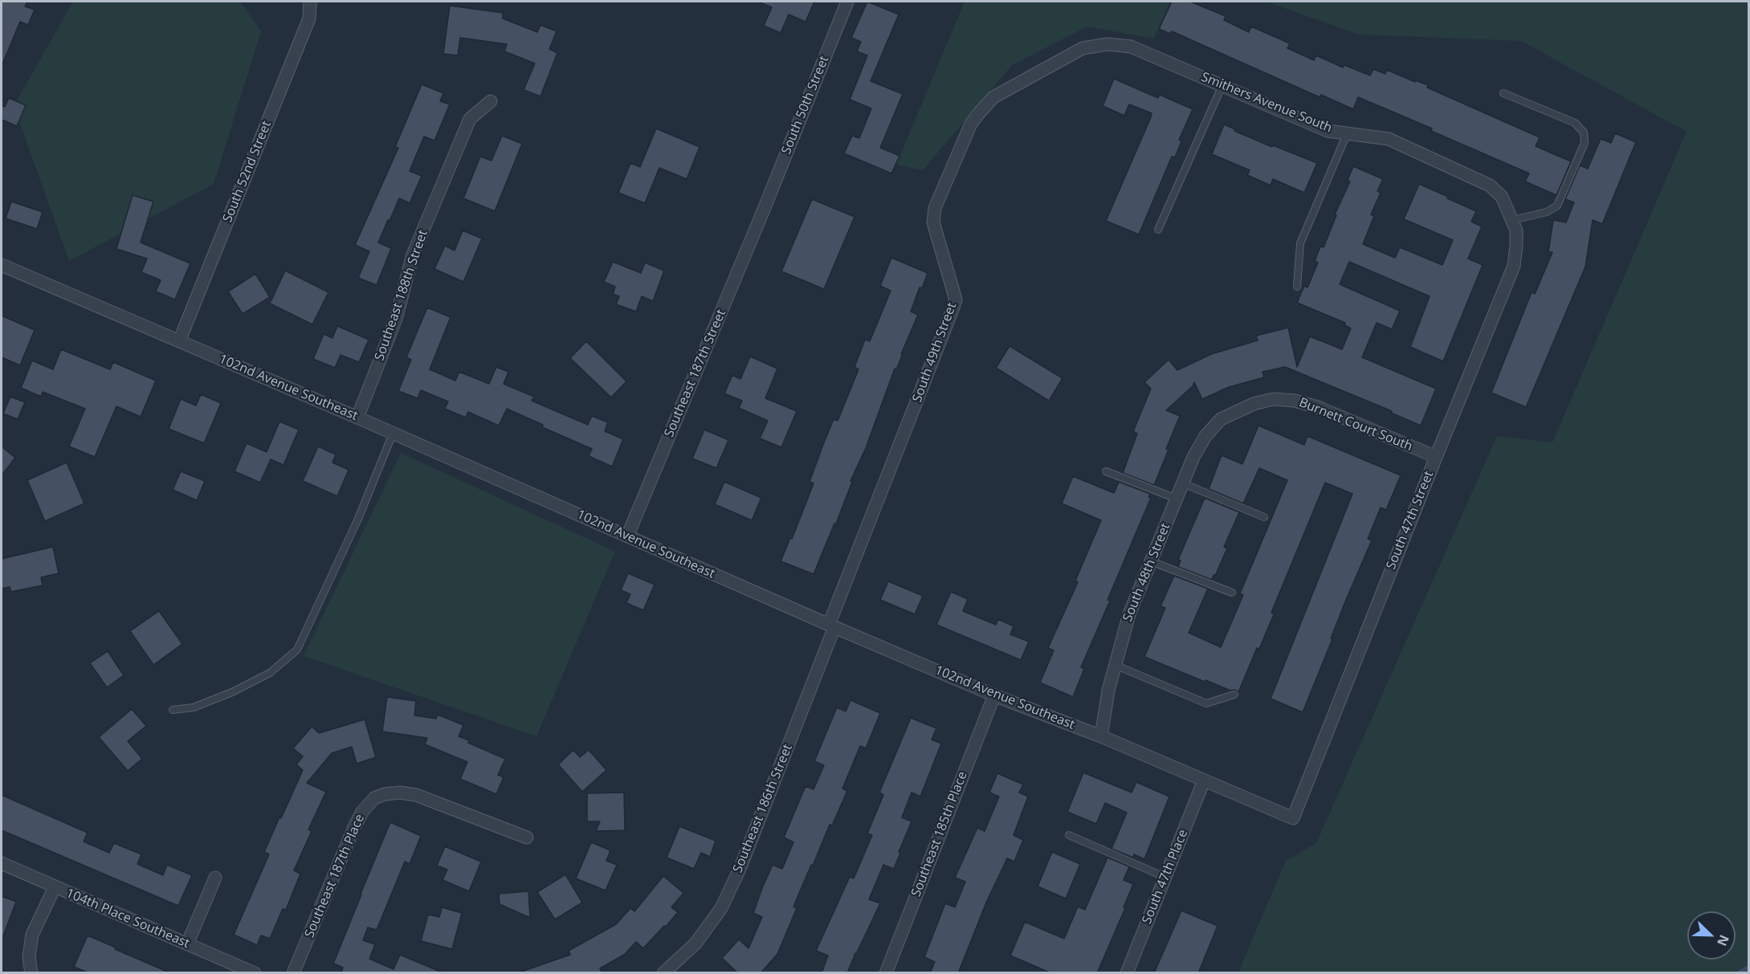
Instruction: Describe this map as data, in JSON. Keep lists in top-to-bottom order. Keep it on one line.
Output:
{"streets":{"street":["Smithers Avenue South","South 50th Street","South 52nd Street","Southeast 188th Street","South 49th Street","Southeast 187th Street","102nd Avenue Southeast","Burnett Court South","South 47th Street","South 48th Street","Southeast 186th Street","Southeast 185th Place","Southeast 187th Place","South 47th Place","104th Place Southeast"]},"crossings":[["Smithers Avenue South","South 49th Street"],["Smithers Avenue South","South 47th Street"],["South 50th Street","Southeast 187th Street"],["South 52nd Street","102nd Avenue Southeast"],["Southeast 188th Street","102nd Avenue Southeast"],["South 49th Street","102nd Avenue Southeast"],["South 49th Street","Southeast 186th Street"],["Southeast 187th Street","102nd Avenue Southeast"],["102nd Avenue Southeast","South 47th Street"],["102nd Avenue Southeast","South 48th Street"],["102nd Avenue Southeast","Southeast 186th Street"],["102nd Avenue Southeast","Southeast 185th Place"],["102nd Avenue Southeast","South 47th Place"],["Burnett Court South","South 47th Street"],["Burnett Court South","South 48th Street"]],"north":"bottom right"}
